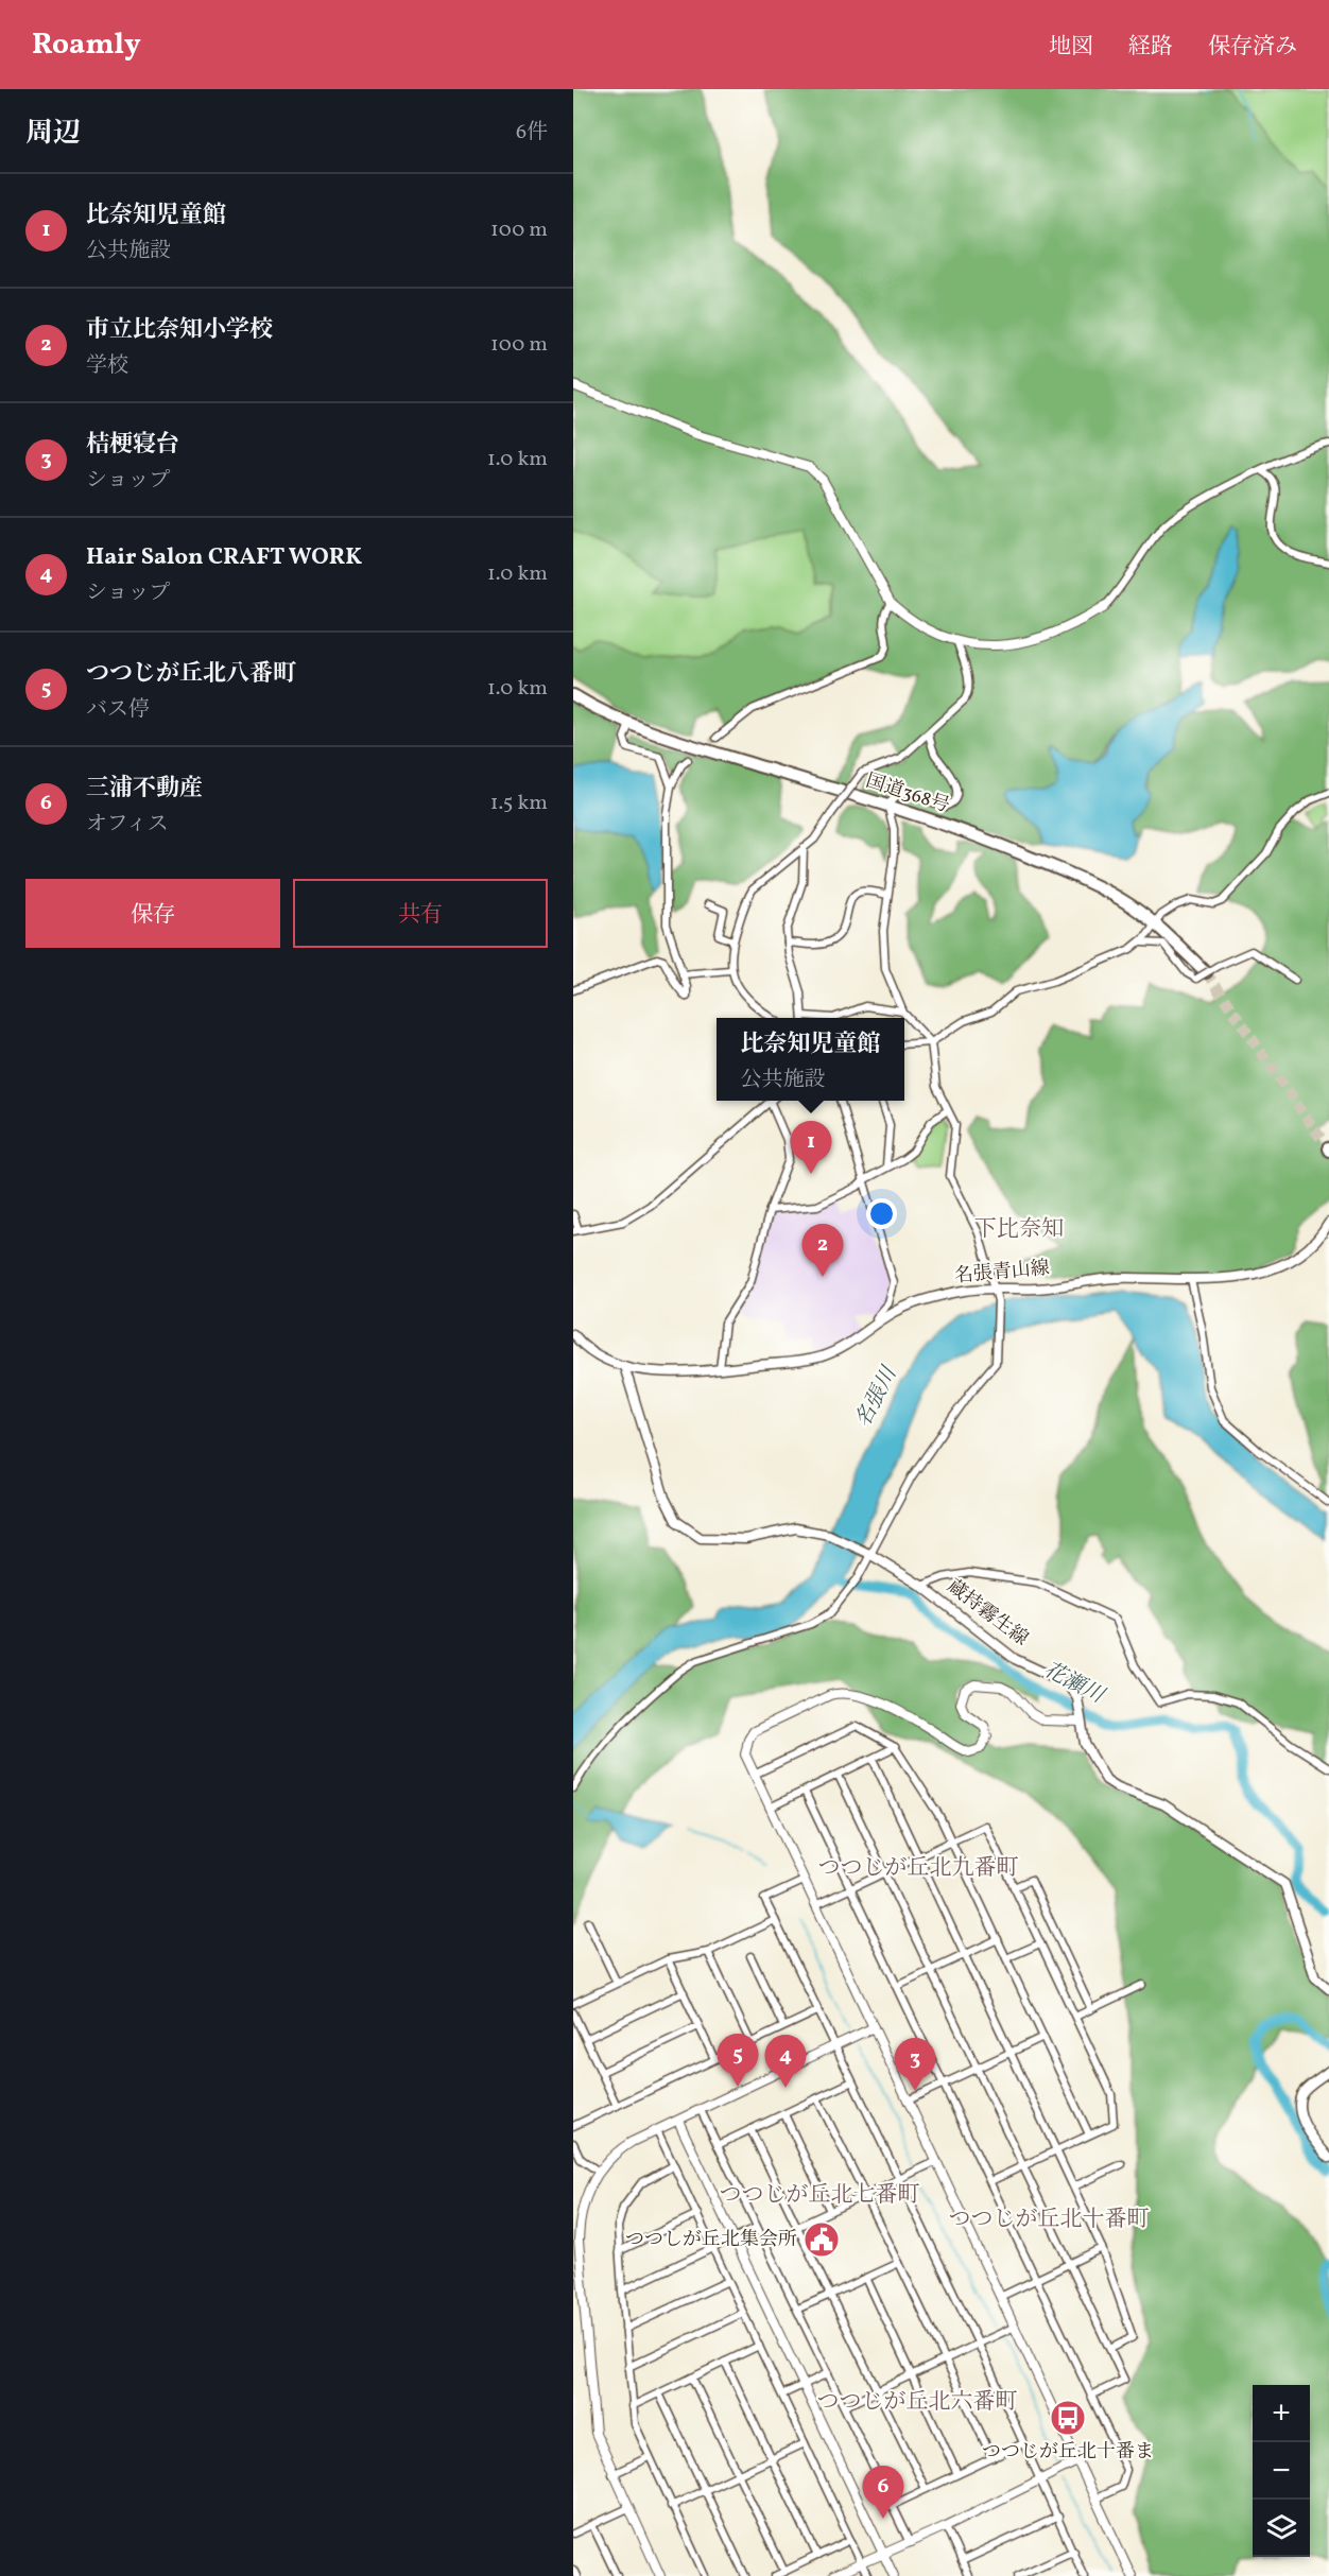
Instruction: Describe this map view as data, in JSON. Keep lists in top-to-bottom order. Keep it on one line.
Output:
{"streets":{"highway":["国道368号"],"main road":["名張青山線","蔵持霧生線"]},"crossings":[["名張青山線","蔵持霧生線"]],"districts":["下比奈知","つつじが丘北九番町","つつじが丘北七番町","つつじが丘北十番町","つつじが丘北六番町"],"water":["名張川","花瀬川"],"places":{"public building":["つつしが丘北集会所"],"bus stop":["つつじが丘北十番ま"]},"page":{"header":"Roamly","nav":["地図","経路","保存済み"],"heading":["周辺","6件"],"list":[{"mark":"1","name":"比奈知児童館","note":"公共施設","value":"100 m"},{"mark":"2","name":"市立比奈知小学校","note":"学校","value":"100 m"},{"mark":"3","name":"桔梗寝台","note":"ショップ","value":"1.0 km"},{"mark":"4","name":"Hair Salon CRAFT WORK","note":"ショップ","value":"1.0 km"},{"mark":"5","name":"つつじが丘北八番町","note":"バス停","value":"1.0 km"},{"mark":"6","name":"三浦不動産","note":"オフィス","value":"1.5 km"}],"buttons":["保存","共有"],"popup":["比奈知児童館","公共施設"],"pins":["1","2","5","4","3","6"],"map_buttons":["+","−"]}}
